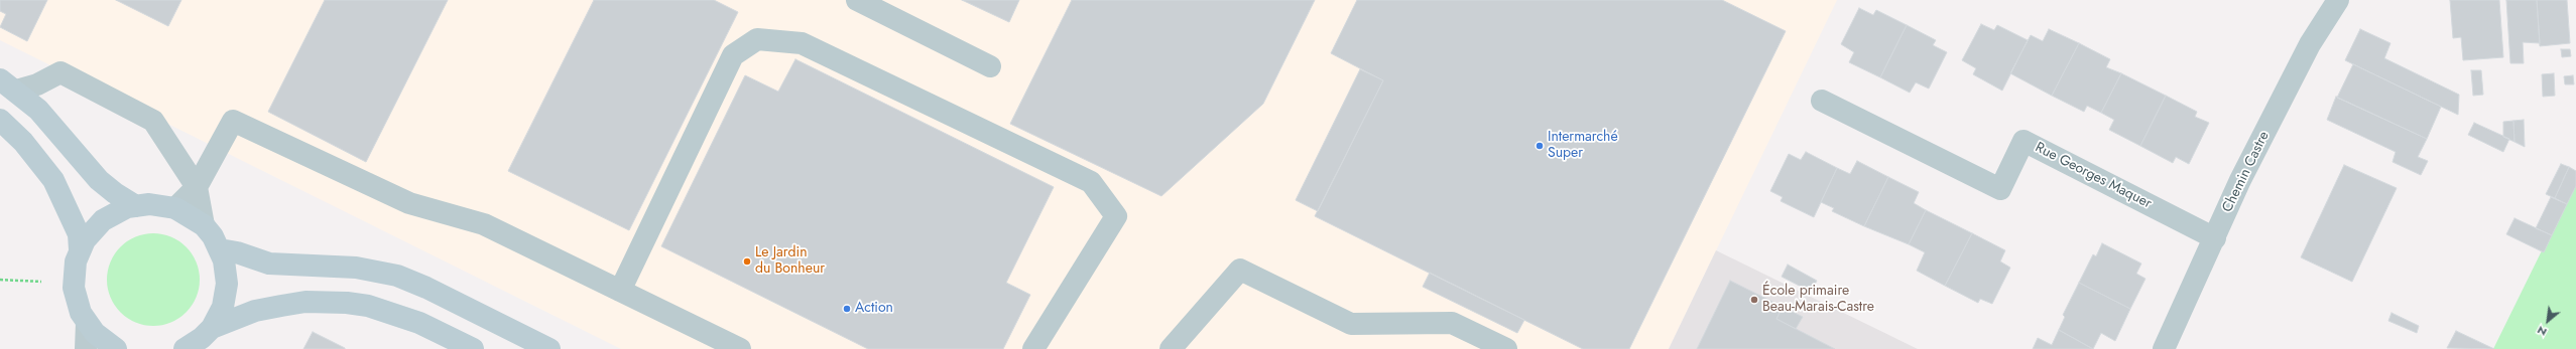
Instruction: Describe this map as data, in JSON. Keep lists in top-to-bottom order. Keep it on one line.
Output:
{"streets":{"street":["Chemin Castre","Rue Georges Maquer"]},"crossings":[["Chemin Castre","Rue Georges Maquer"]],"places":["Intermarché Super","Le Jardin du Bonheur","École primaire Beau-Marais-Castre","Action"],"north":"bottom left"}
